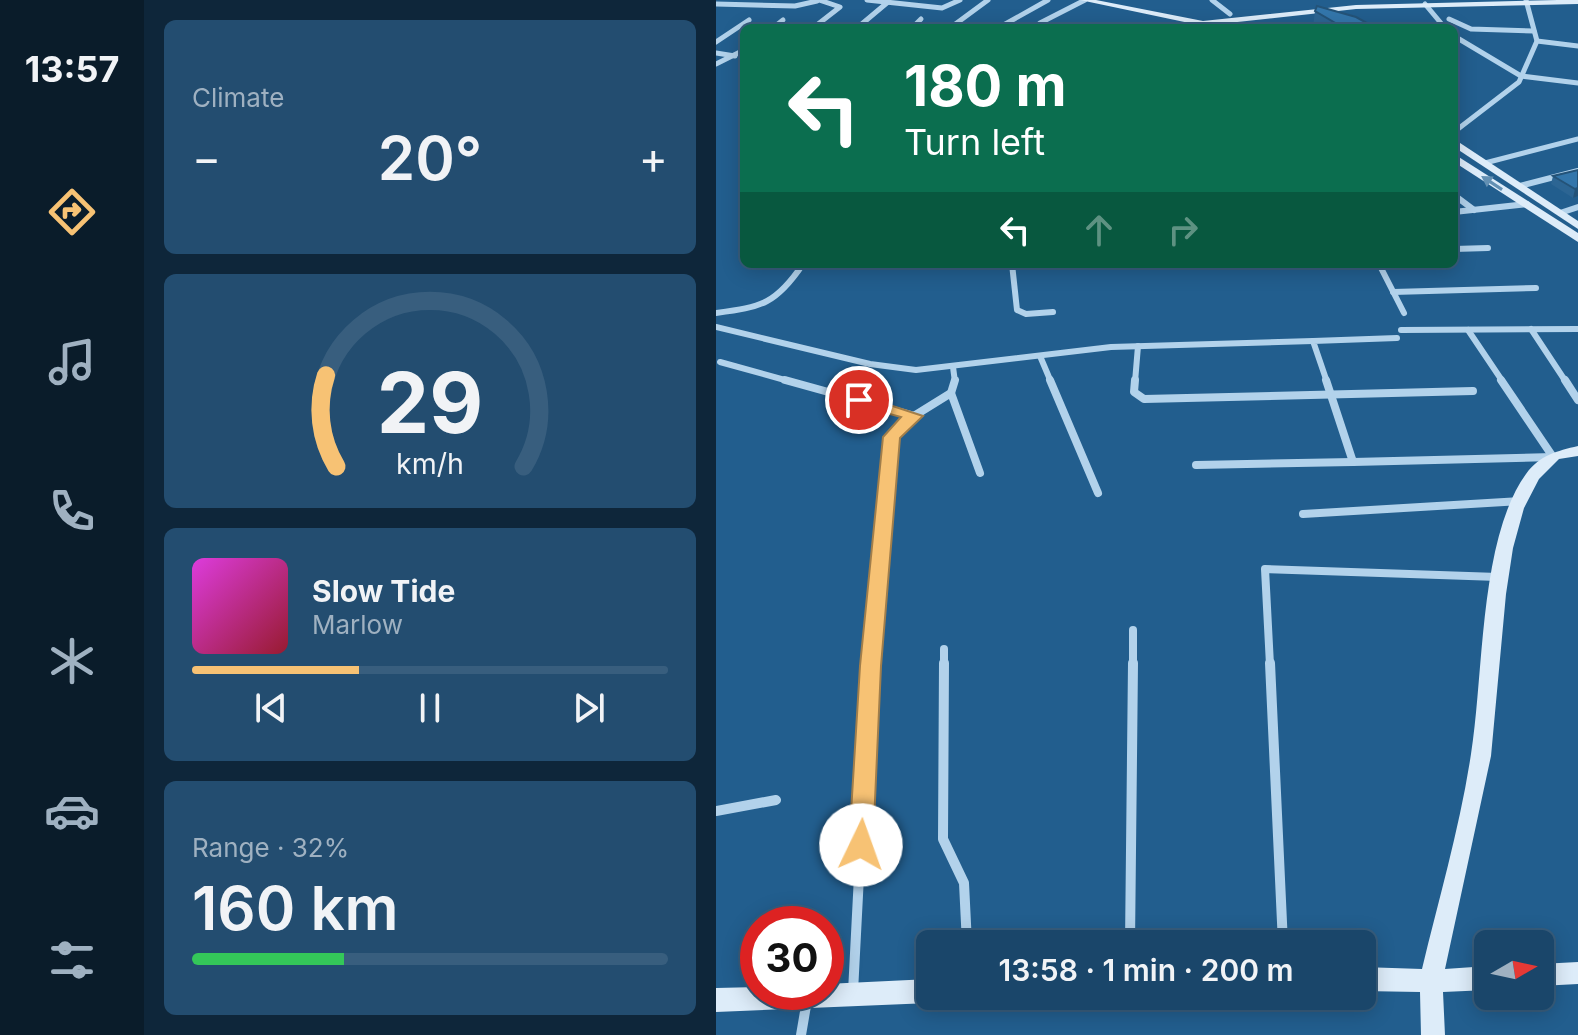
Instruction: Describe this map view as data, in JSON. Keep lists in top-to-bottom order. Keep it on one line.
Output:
{"north":"right","page":{"tabs":"13:57","tile":["Climate",["Range · 32%","160 km"]],"turn":["180 m","Turn left"],"heat":["−","20°","+"],"song":["Slow Tide","Marlow"],"limit":"30","trip":"13:58 · 1 min · 200 m","gauge":["29","km/h"]}}
